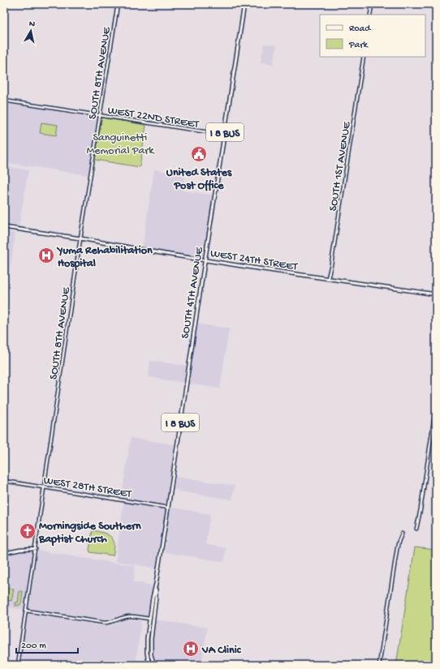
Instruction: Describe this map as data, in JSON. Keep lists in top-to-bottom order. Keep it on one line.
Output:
{"streets":{"main road":["I 8 BUS","WEST 24TH STREET","SOUTH 4TH AVENUE"],"street":["SOUTH 8TH AVENUE","WEST 22ND STREET","SOUTH 1ST AVENUE","WEST 28TH STREET"]},"crossings":[["SOUTH 8TH AVENUE","WEST 22ND STREET"],["SOUTH 8TH AVENUE","WEST 24TH STREET"],["SOUTH 8TH AVENUE","WEST 28TH STREET"],["WEST 22ND STREET","SOUTH 4TH AVENUE"],["SOUTH 1ST AVENUE","WEST 24TH STREET"],["WEST 24TH STREET","SOUTH 4TH AVENUE"],["SOUTH 4TH AVENUE","WEST 28TH STREET"]],"parks":["Sanguinetti Memorial Park"],"places":{"public building":["United States Post Office"],"hospital":["Yuma Rehabilitation Hospital","VA Clinic"],"church":["Morningside Southern Baptist Church"]},"legend":["Road","Park"],"scale_bar":"200 m","north":"top"}
